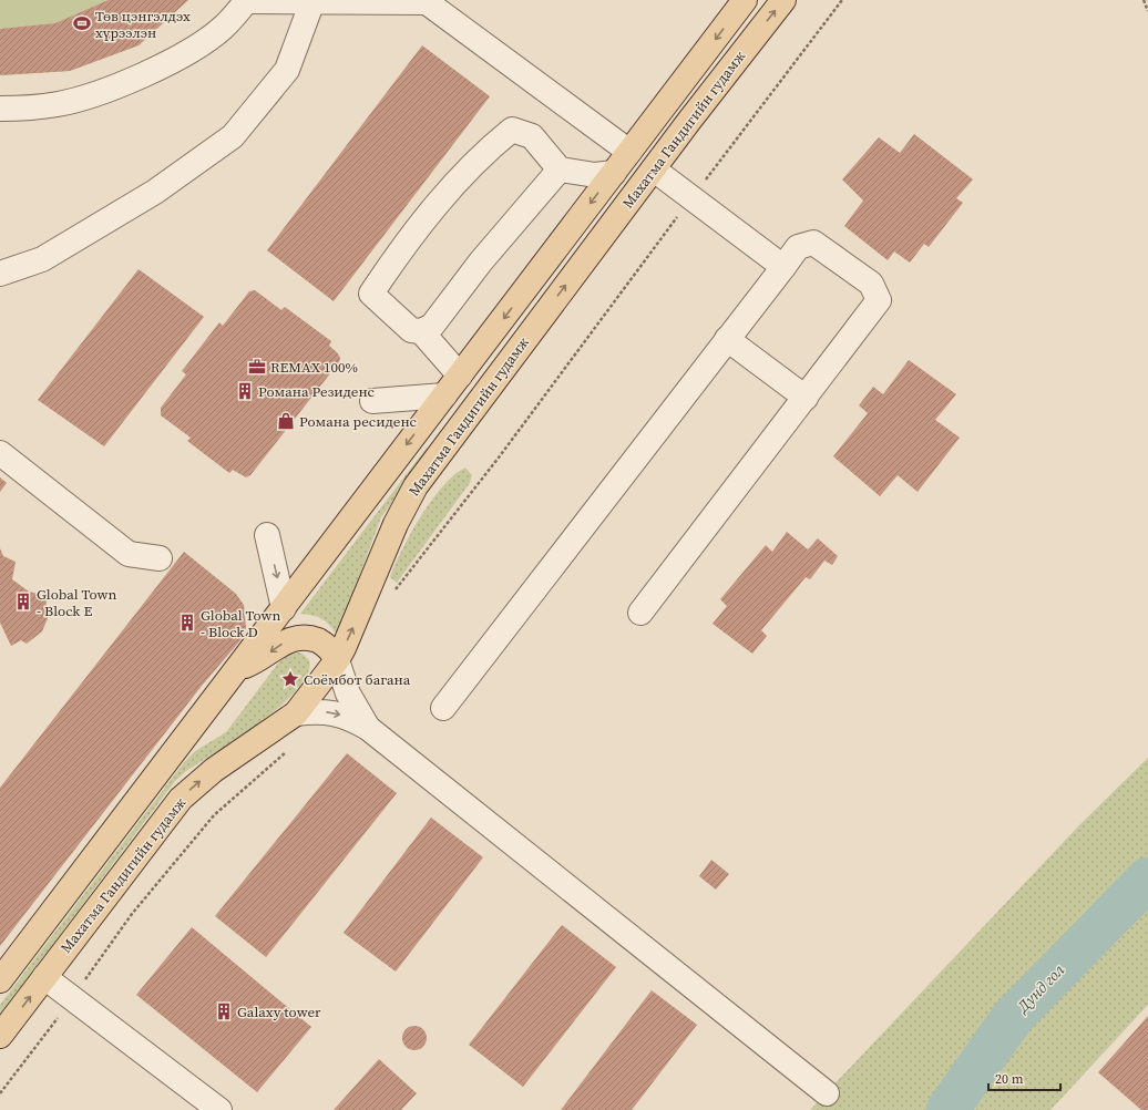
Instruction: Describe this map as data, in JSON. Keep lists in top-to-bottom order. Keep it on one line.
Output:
{"streets":{"main road":["Махатма Гандигийн гудамж"]},"water":["Дунд гол"],"places":{"sports":["Төв цэнгэлдэх хүрээлэн"],"office":["REMAX 100%"],"building":["Романа Резиденс","Global Town - Block E","Global Town - Block D","Galaxy tower"],"shop":["Романа ресиденс"],"place":["Соёмбот багана"]},"scale_bar":"20 m"}
